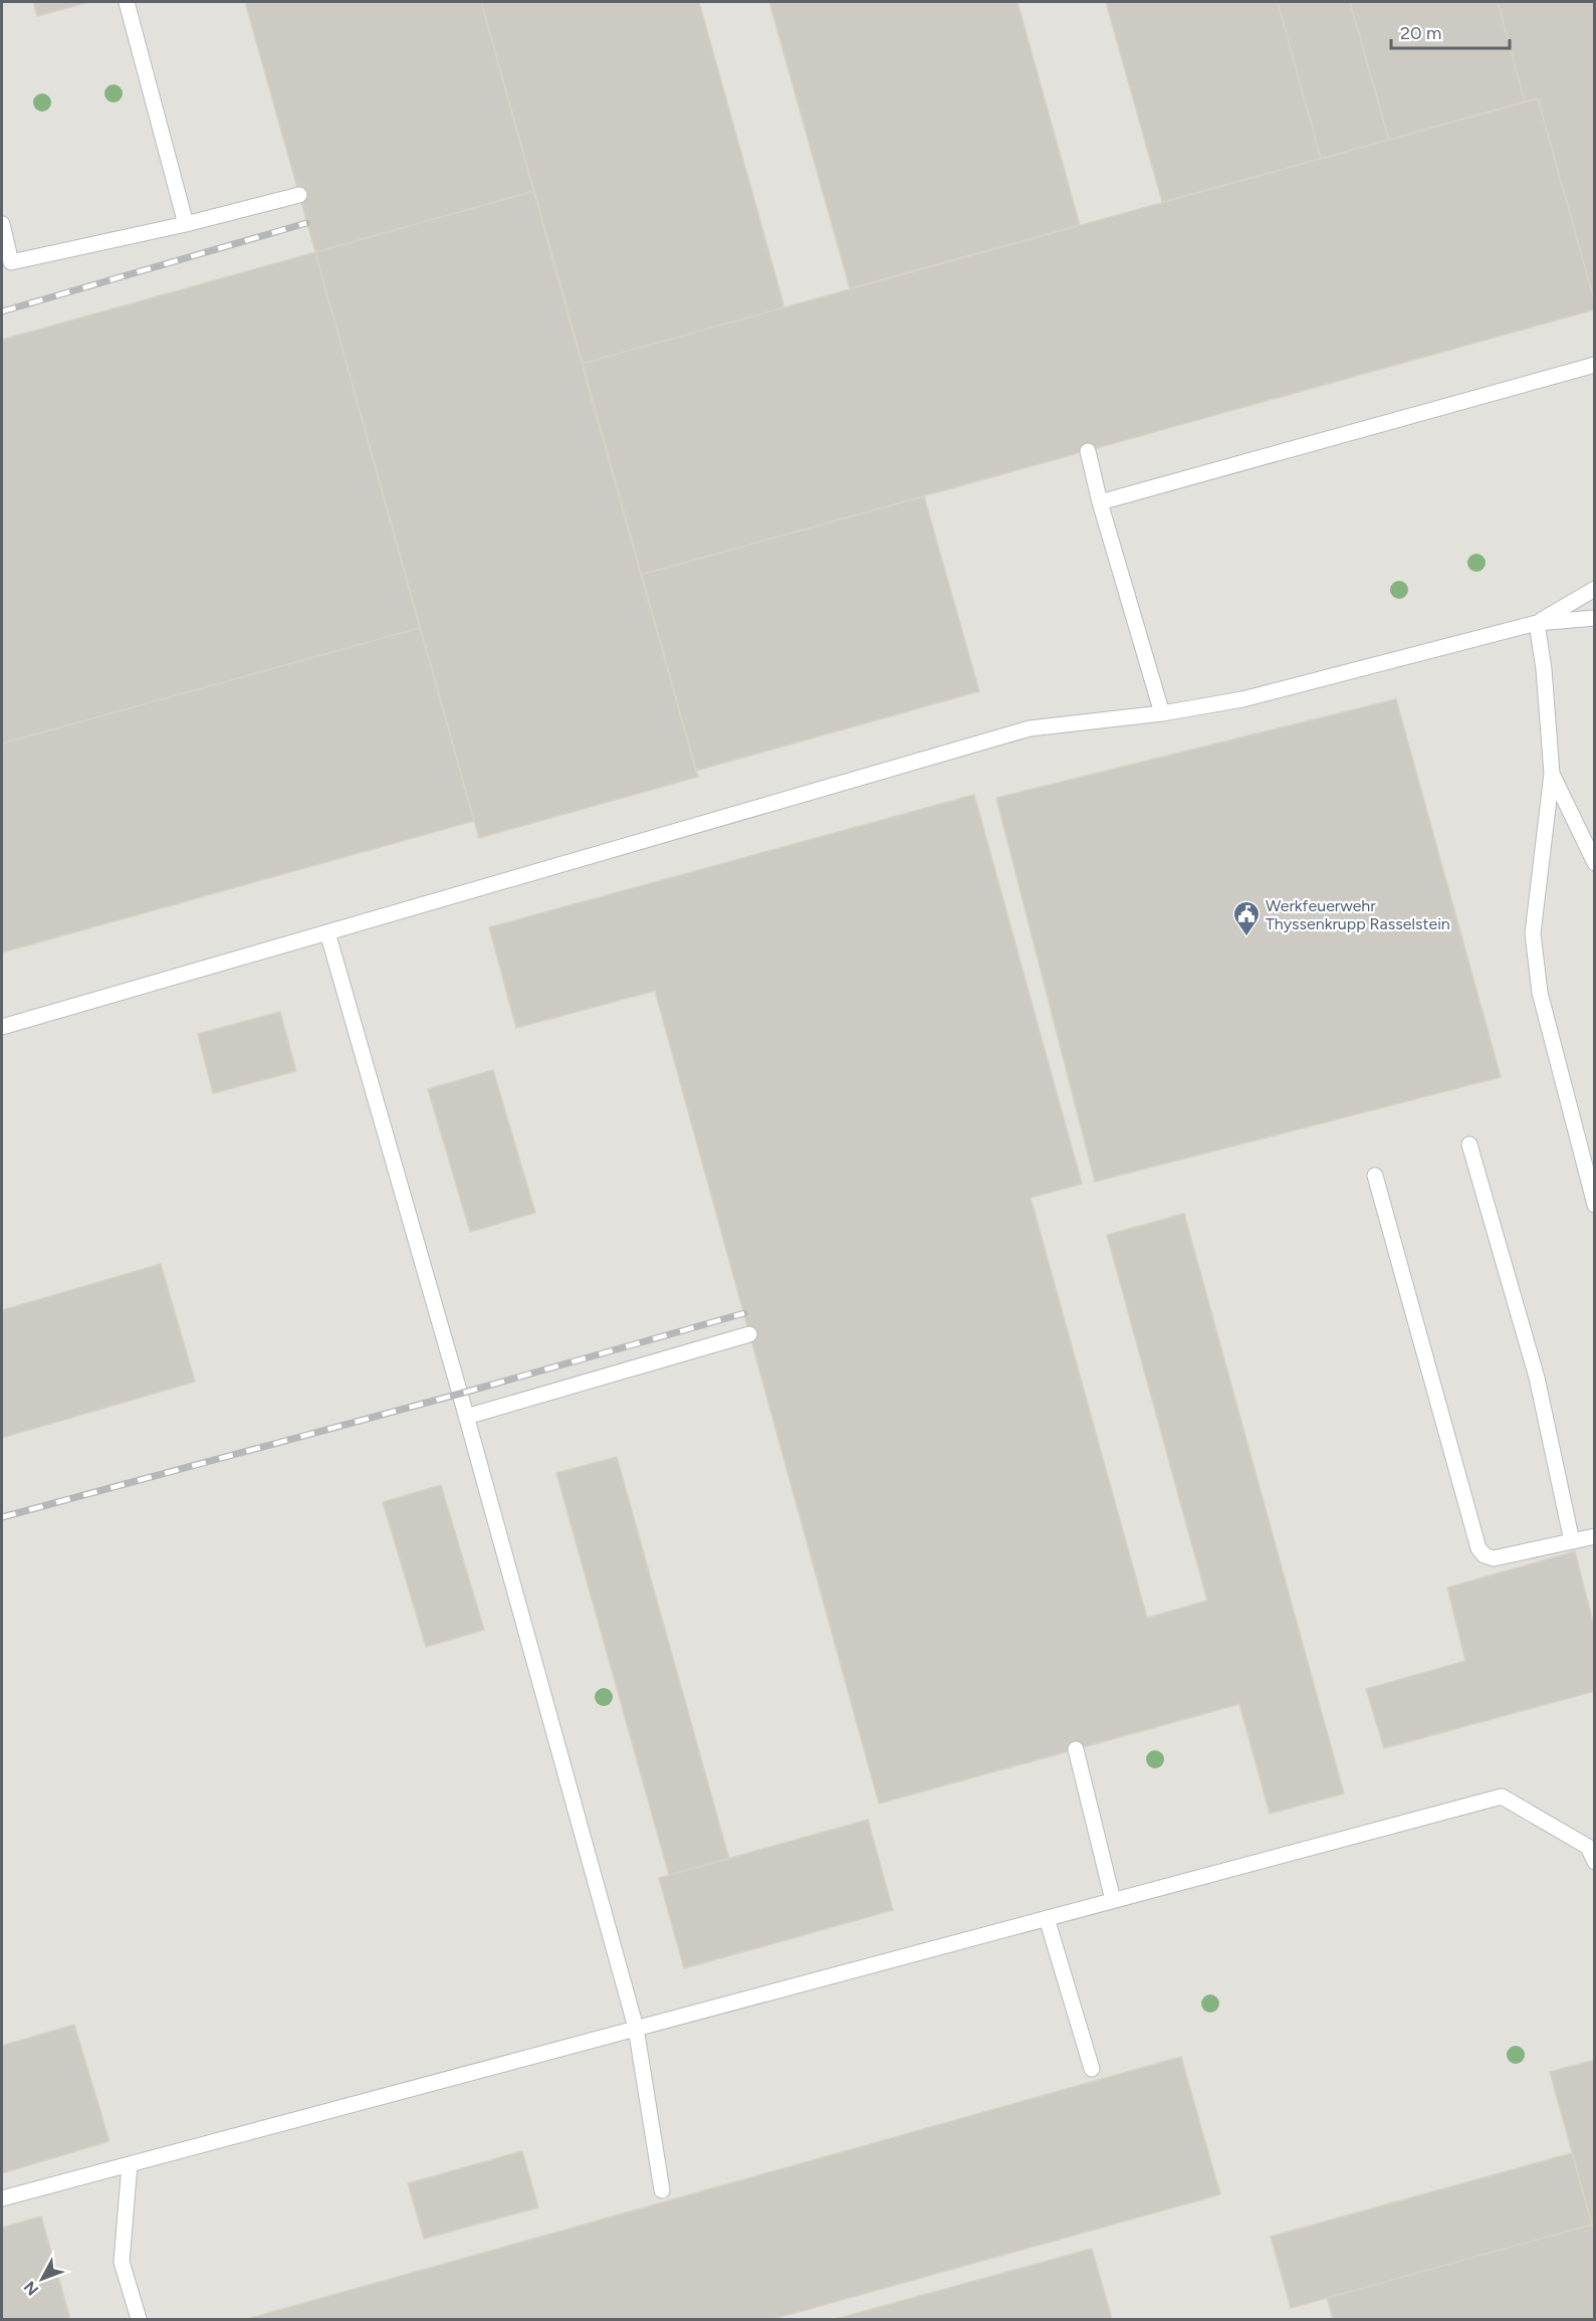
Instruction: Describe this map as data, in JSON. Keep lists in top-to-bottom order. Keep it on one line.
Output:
{"places":{"public building":["Werkfeuerwehr Thyssenkrupp Rasselstein"]},"scale_bar":"20 m","north":"bottom left"}
